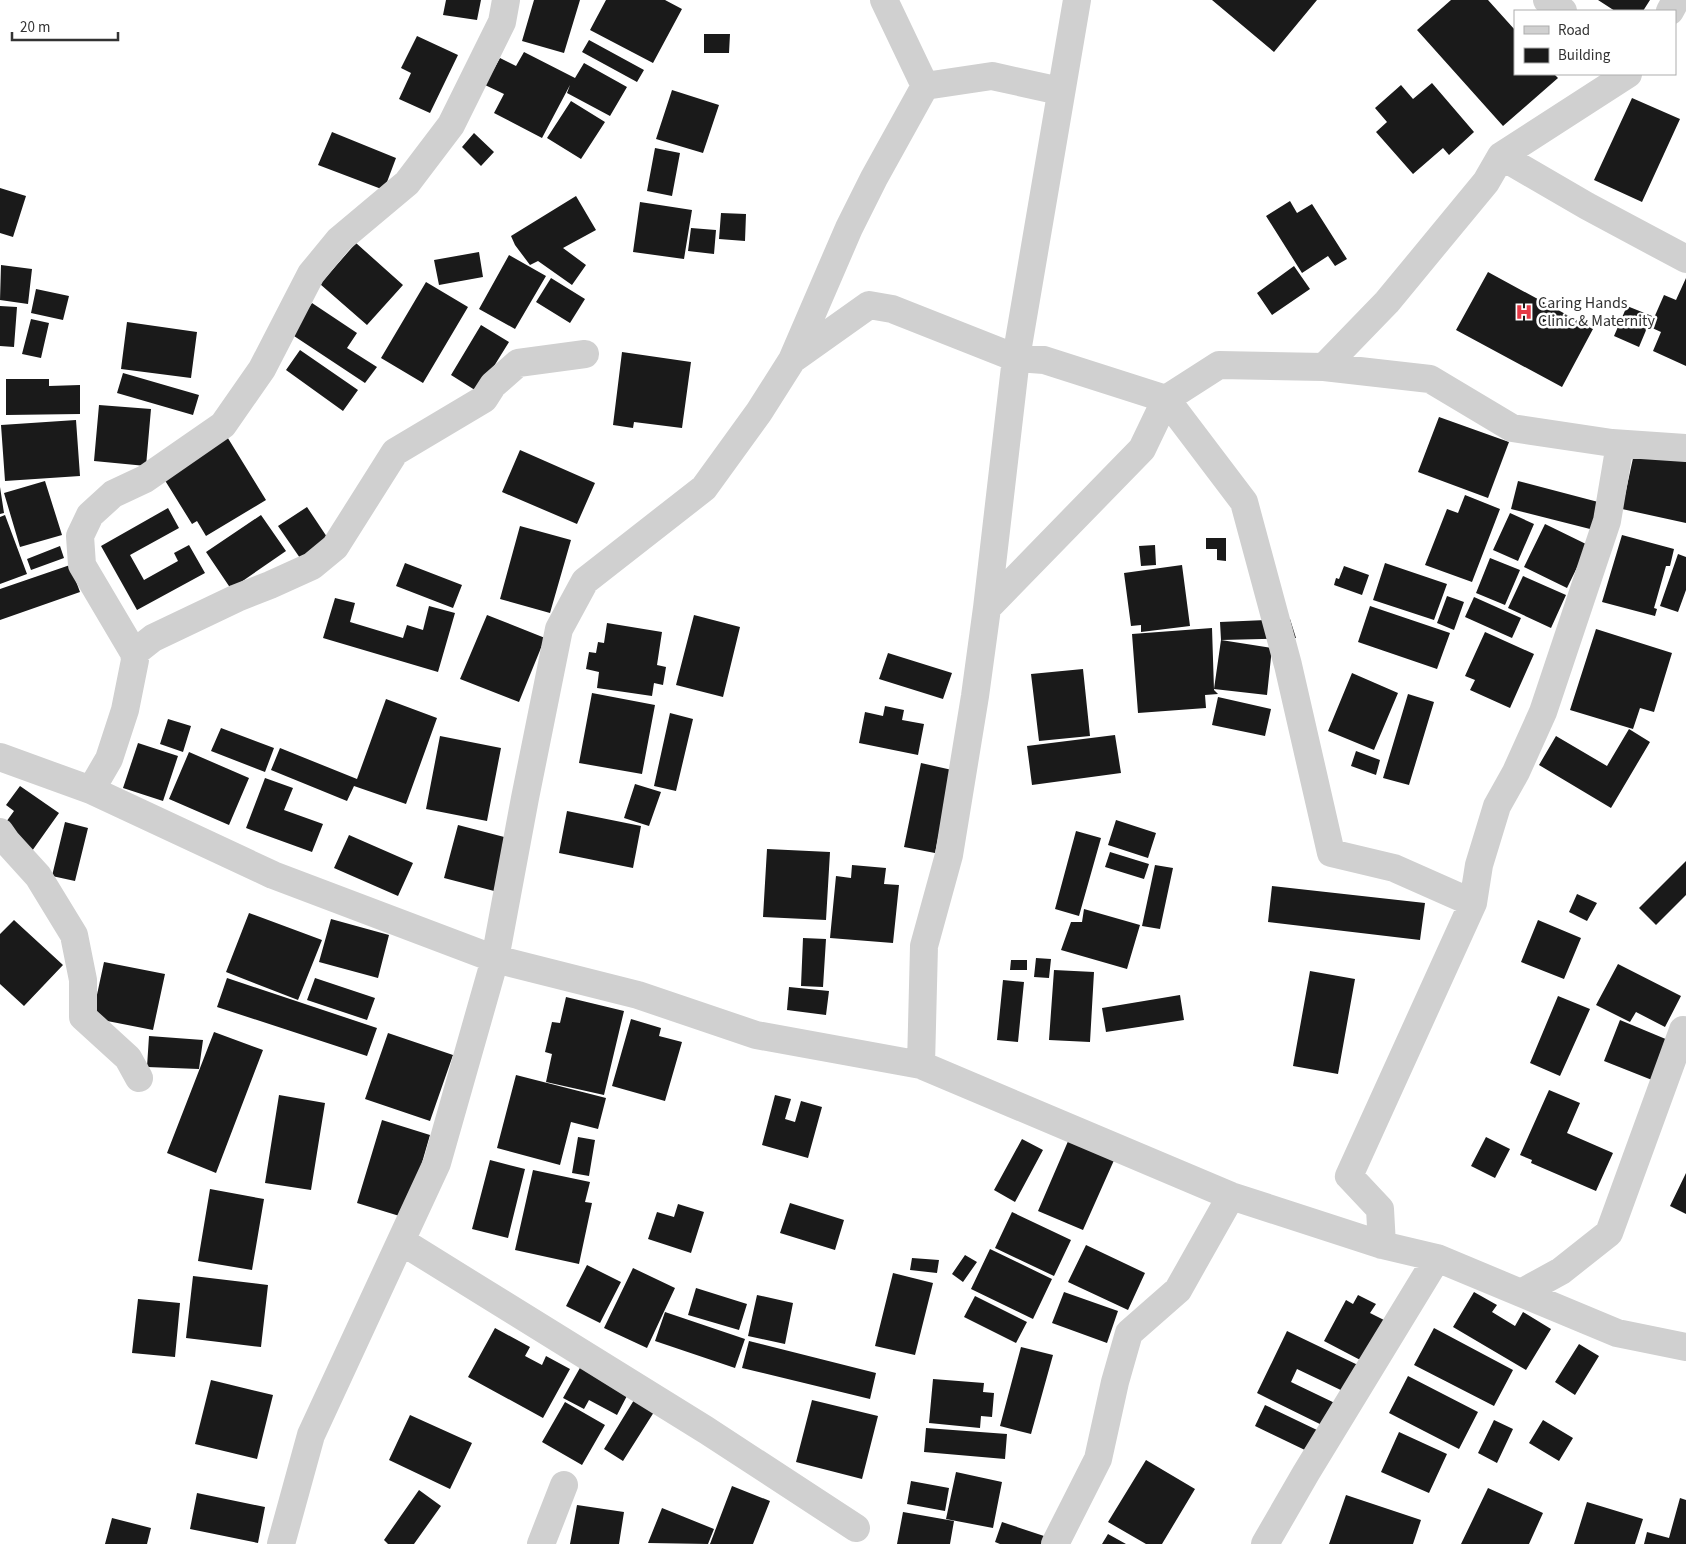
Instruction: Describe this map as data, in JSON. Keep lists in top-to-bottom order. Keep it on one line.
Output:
{"places":{"hospital":["Caring Hands Clinic & Maternity"]},"legend":["Road","Building"],"scale_bar":"20 m"}
